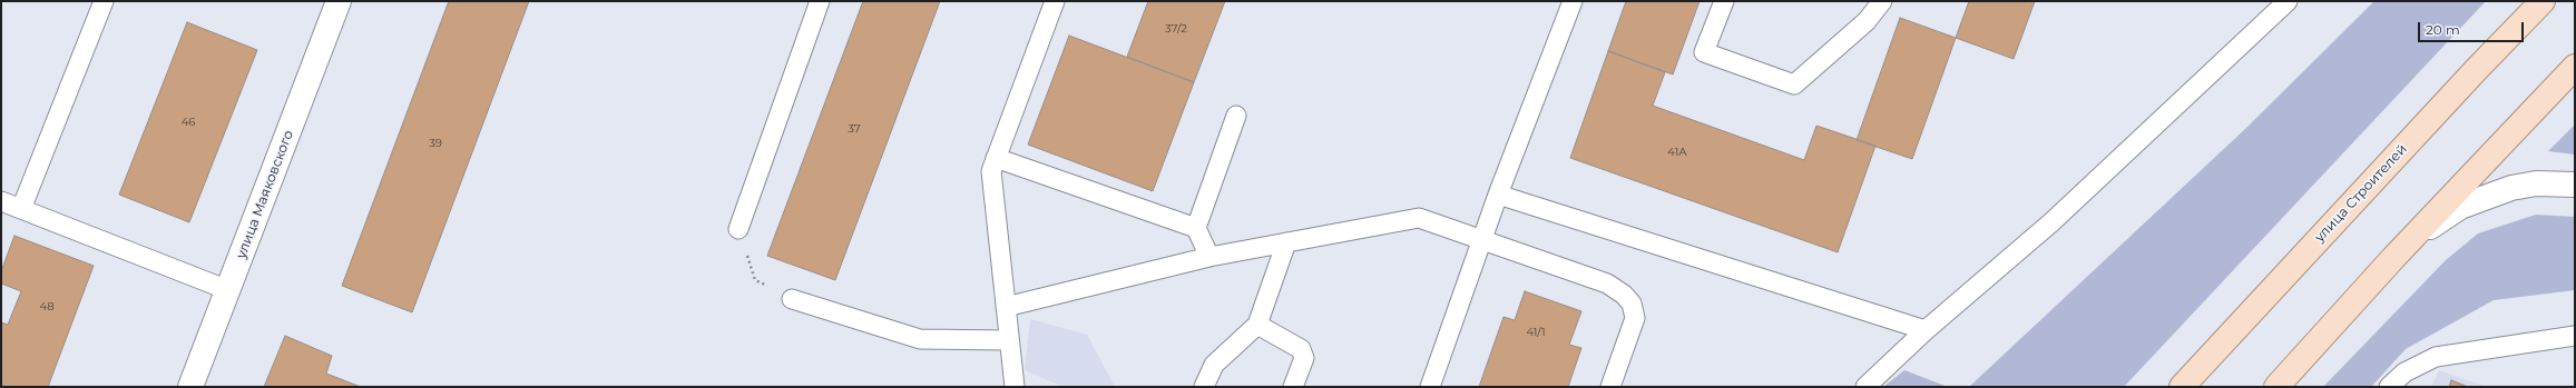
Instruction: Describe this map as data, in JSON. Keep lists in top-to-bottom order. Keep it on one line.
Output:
{"streets":{"main road":["улица Строителей"],"street":["улица Маяковского"]},"house_numbers":["37/2","46","37","39","41А","48","41/1"],"scale_bar":"20 m"}
